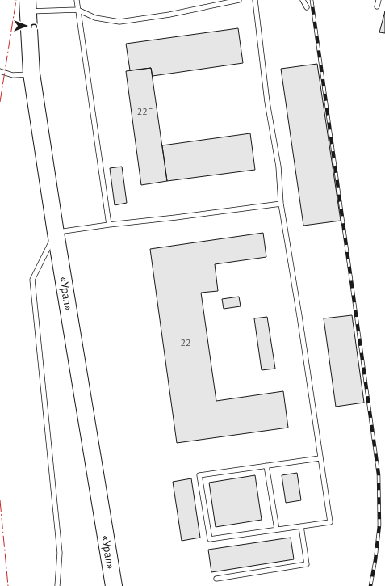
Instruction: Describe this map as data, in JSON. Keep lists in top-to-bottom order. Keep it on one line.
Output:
{"streets":{"highway":["«Урал»"]},"house_numbers":["22Г","22"],"north":"right"}
